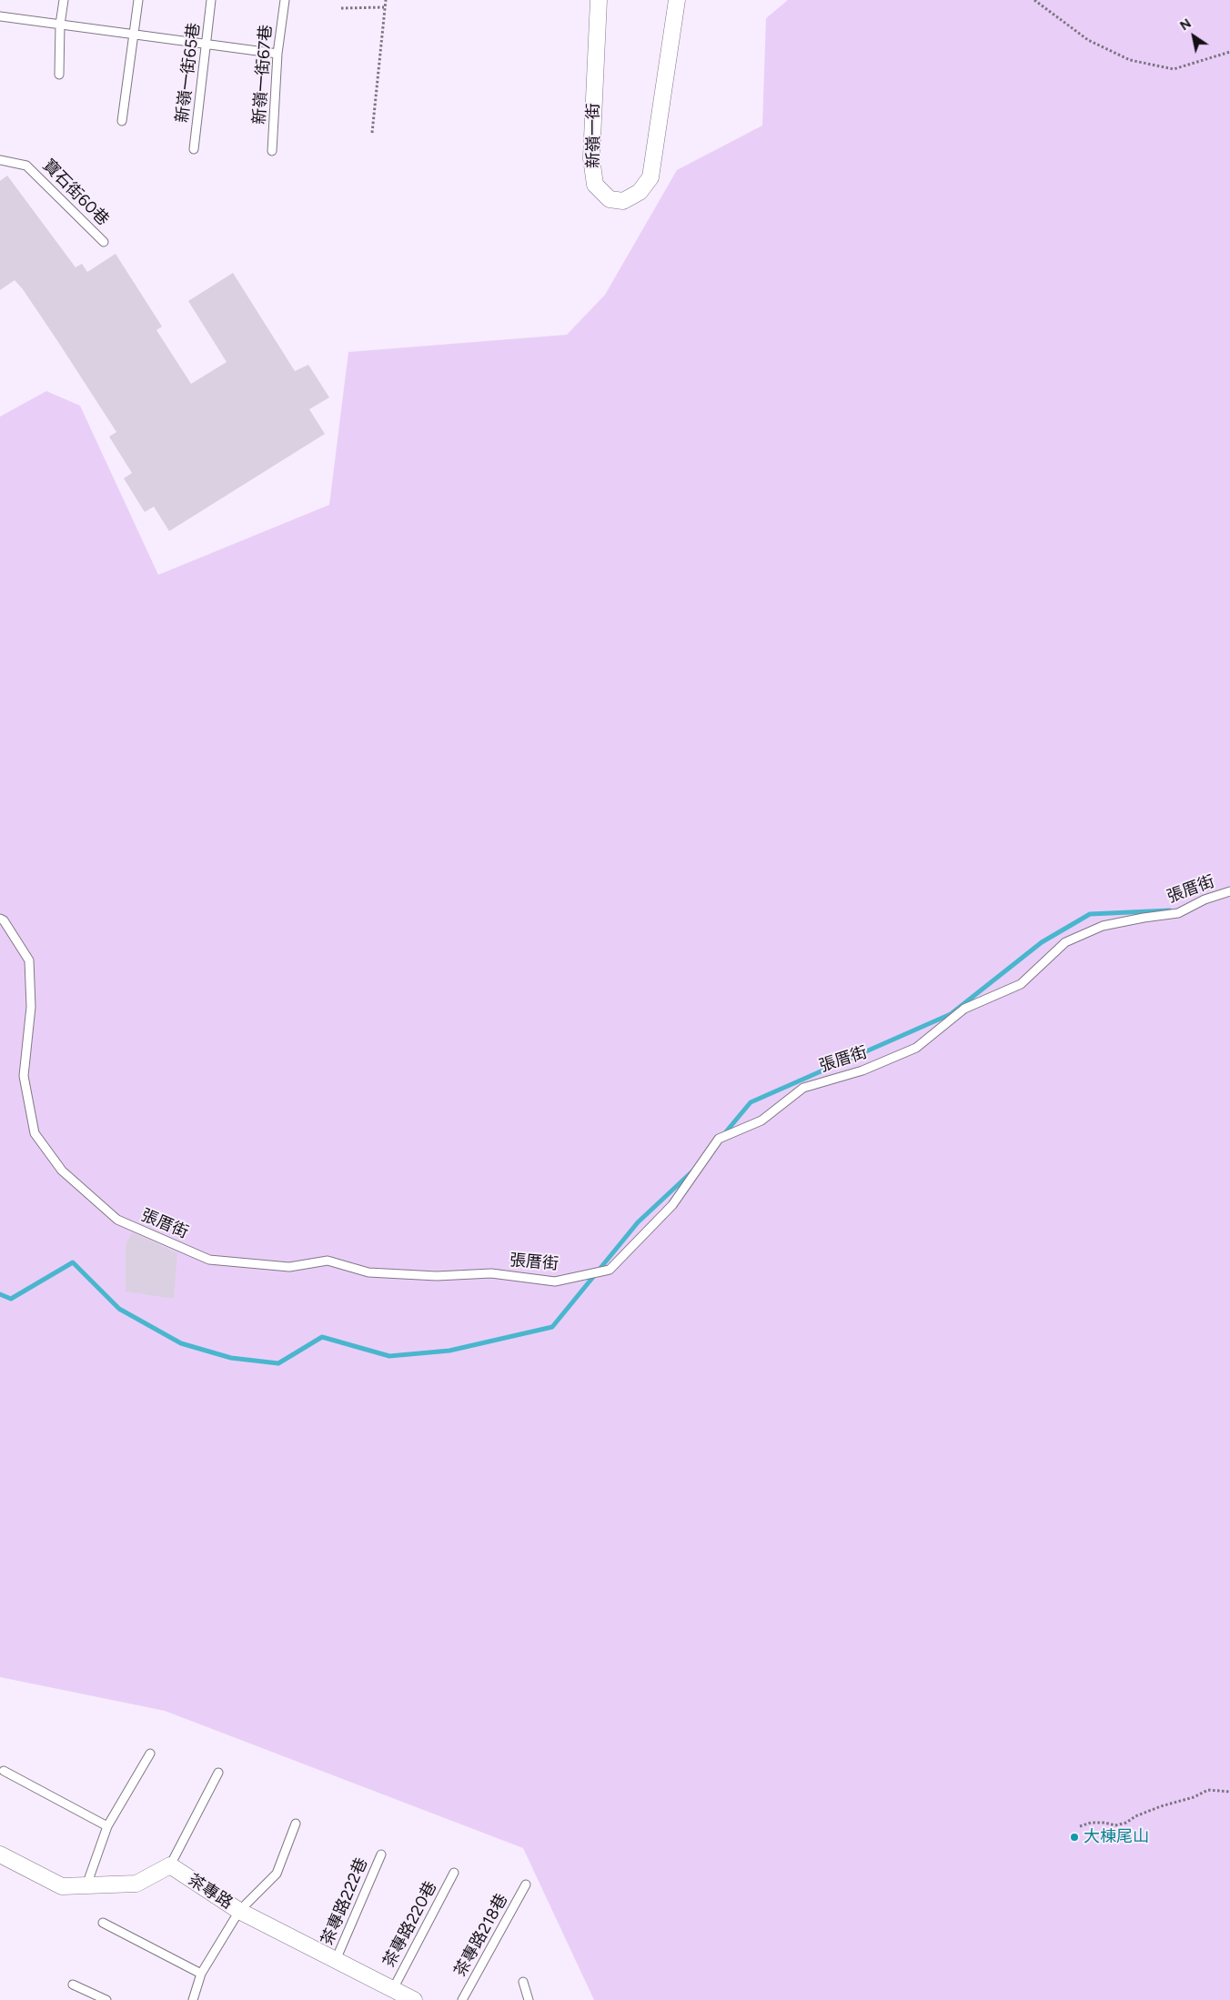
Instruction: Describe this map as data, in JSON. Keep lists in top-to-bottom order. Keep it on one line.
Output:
{"streets":{"street":["新嶺一街","茶專路"],"lane":["新嶺一街65巷","新嶺一街67巷","寶石街60巷","張厝街","茶專路222巷","茶專路220巷","茶專路218巷"]},"crossings":[["茶專路","茶專路222巷"],["茶專路","茶專路220巷"]],"places":["大棟尾山"],"north":"top left"}
